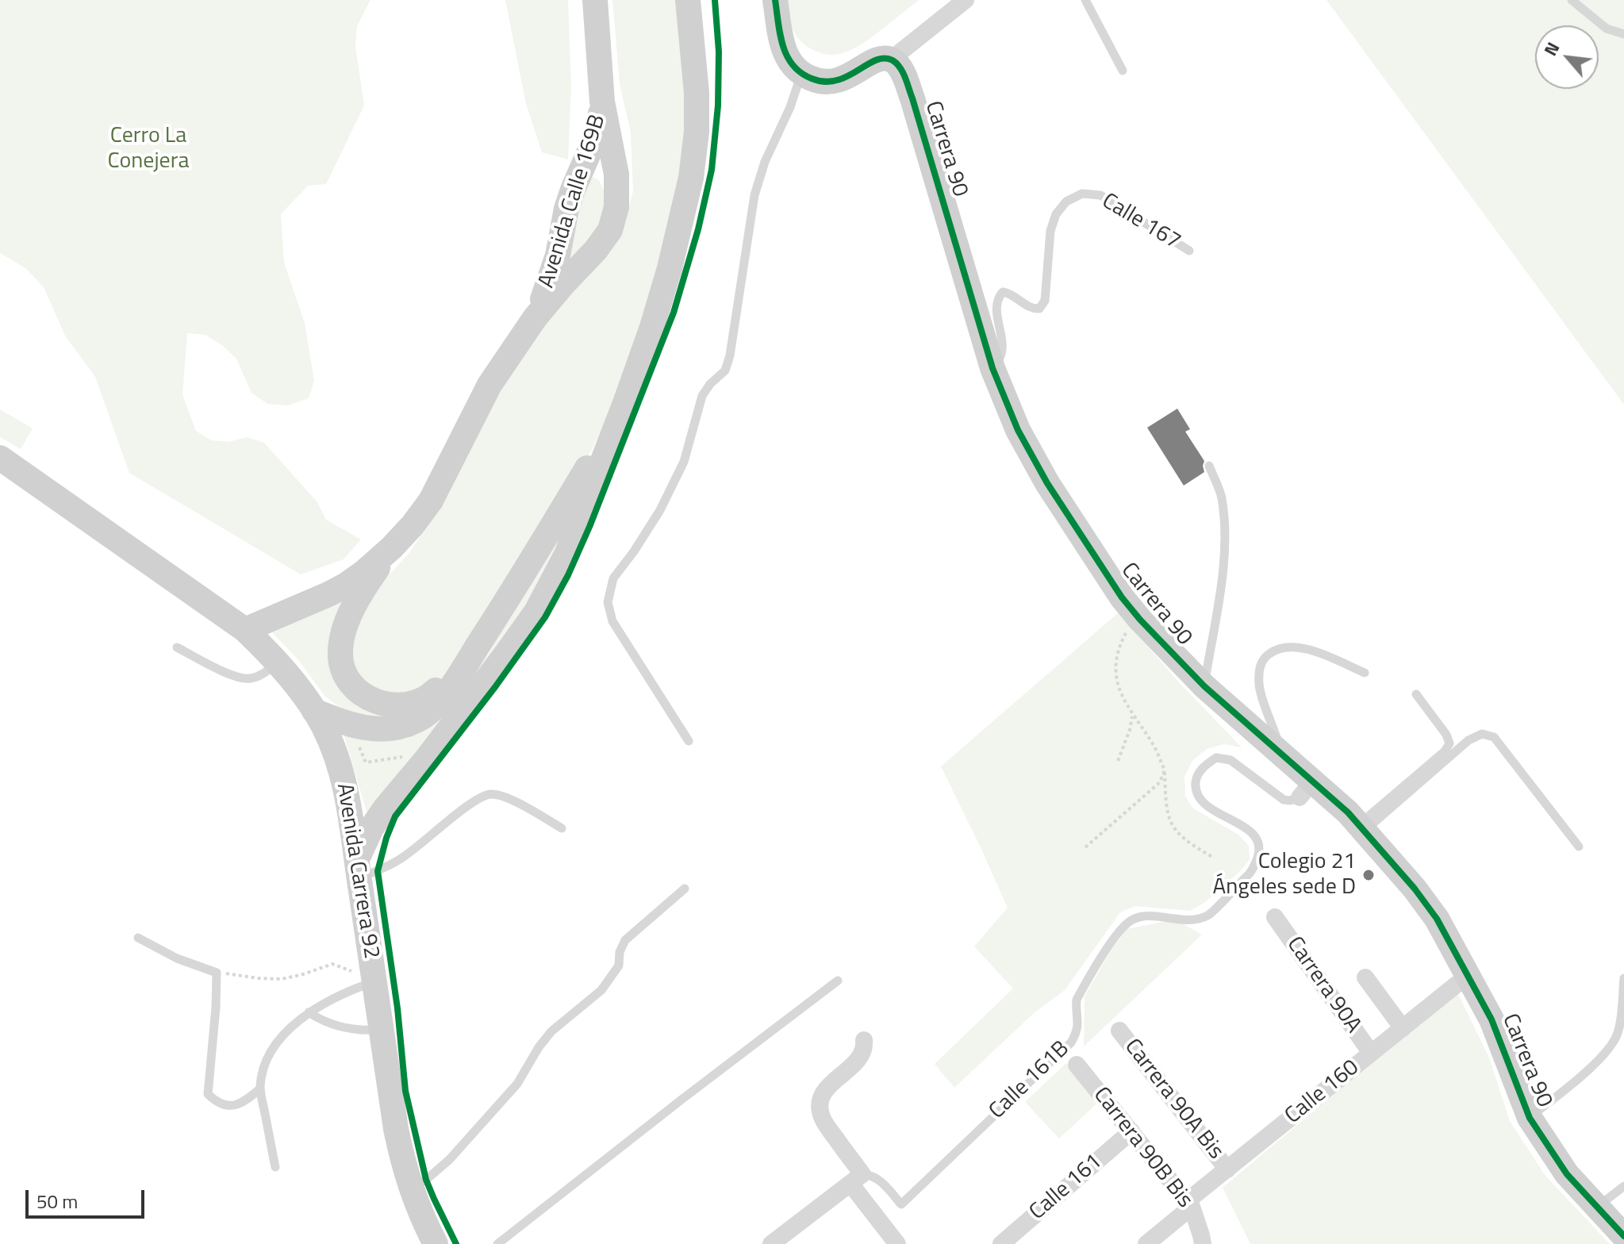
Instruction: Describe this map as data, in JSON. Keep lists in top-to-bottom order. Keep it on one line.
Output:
{"streets":{"main road":["Carrera 90","Avenida Calle 169B","Avenida Carrera 92"],"street":["Carrera 90A","Calle 160","Carrera 90A Bis","Carrera 90B Bis","Calle 161"],"lane":["Calle 167","Calle 161B"]},"crossings":[["Carrera 90","Calle 167"],["Carrera 90","Calle 161B"],["Avenida Calle 169B","Avenida Carrera 92"],["Carrera 90A","Calle 160"],["Calle 160","Carrera 90A Bis"],["Calle 160","Carrera 90B Bis"],["Carrera 90B Bis","Calle 161"]],"parks":["Cerro La Conejera"],"places":["Colegio 21 Ángeles sede D"],"scale_bar":"50 m","north":"top left"}
